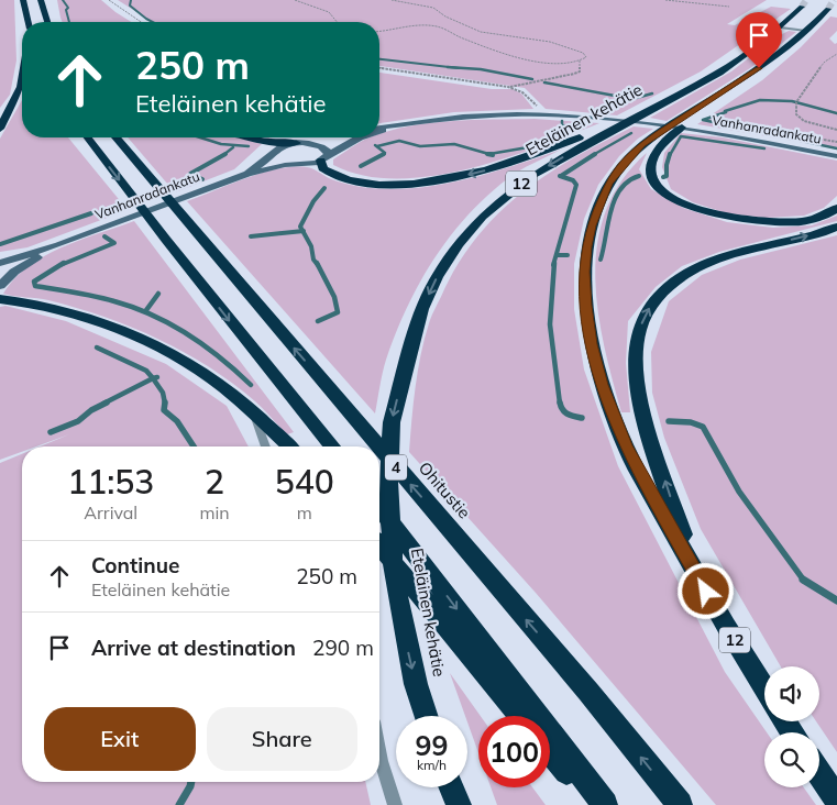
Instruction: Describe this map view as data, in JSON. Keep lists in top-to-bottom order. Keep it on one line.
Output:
{"streets":{"highway":["Eteläinen kehätie","12","4","Ohitustie"],"street":["Vanhanradankatu"]},"one_way":["Eteläinen kehätie"],"page":{"turn":["250 m","Eteläinen kehätie"],"eta":["11:53","Arrival","2","min","540","m"],"list":[{"name":"Continue","note":"Eteläinen kehätie","value":"250 m"},{"name":"Arrive at destination","value":"290 m"}],"buttons":["Exit","Share"],"speed":"99 km/h","limit":"100"}}
